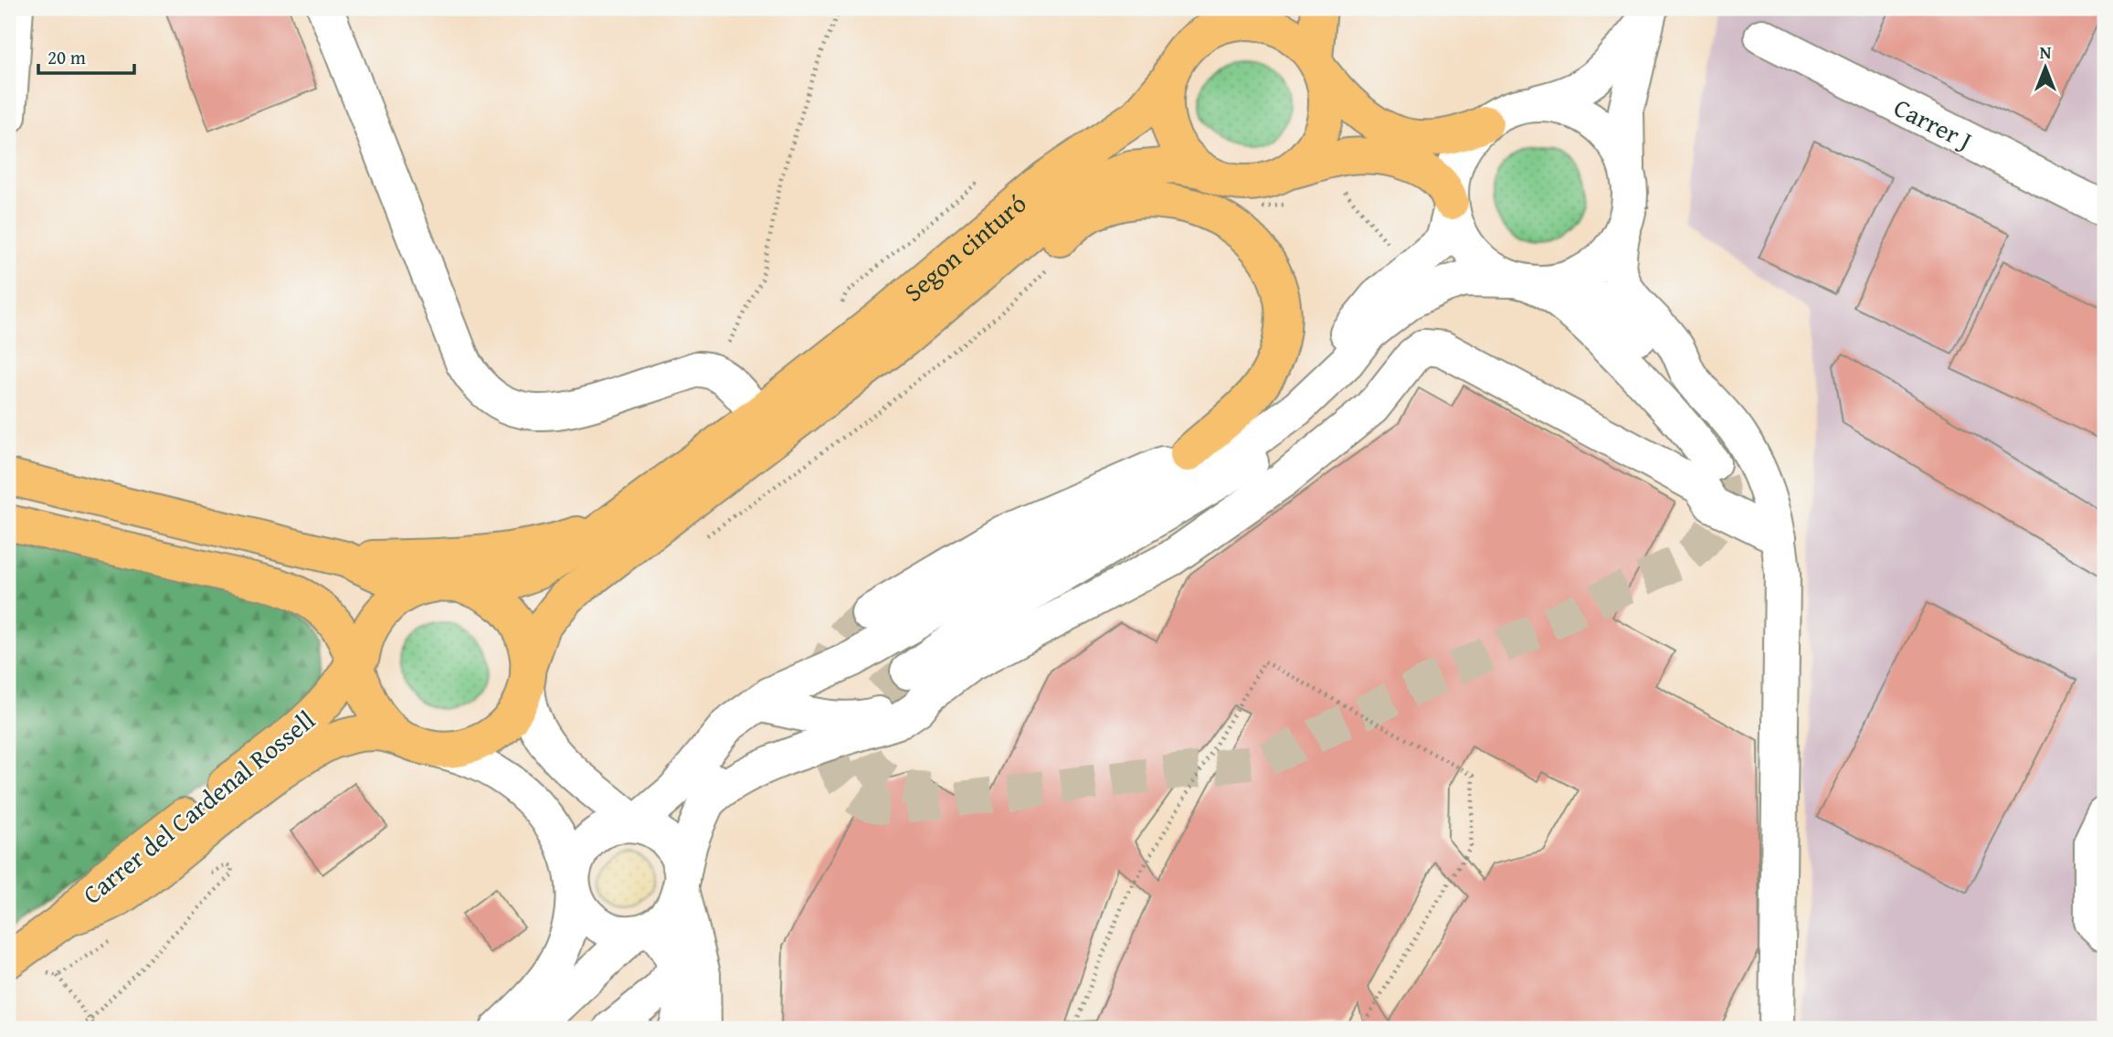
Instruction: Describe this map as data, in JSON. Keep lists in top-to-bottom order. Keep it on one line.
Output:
{"streets":{"highway":["Segon cinturó","Carrer del Cardenal Rossell"],"street":["Carrer J"]},"scale_bar":"20 m","north":"top"}
